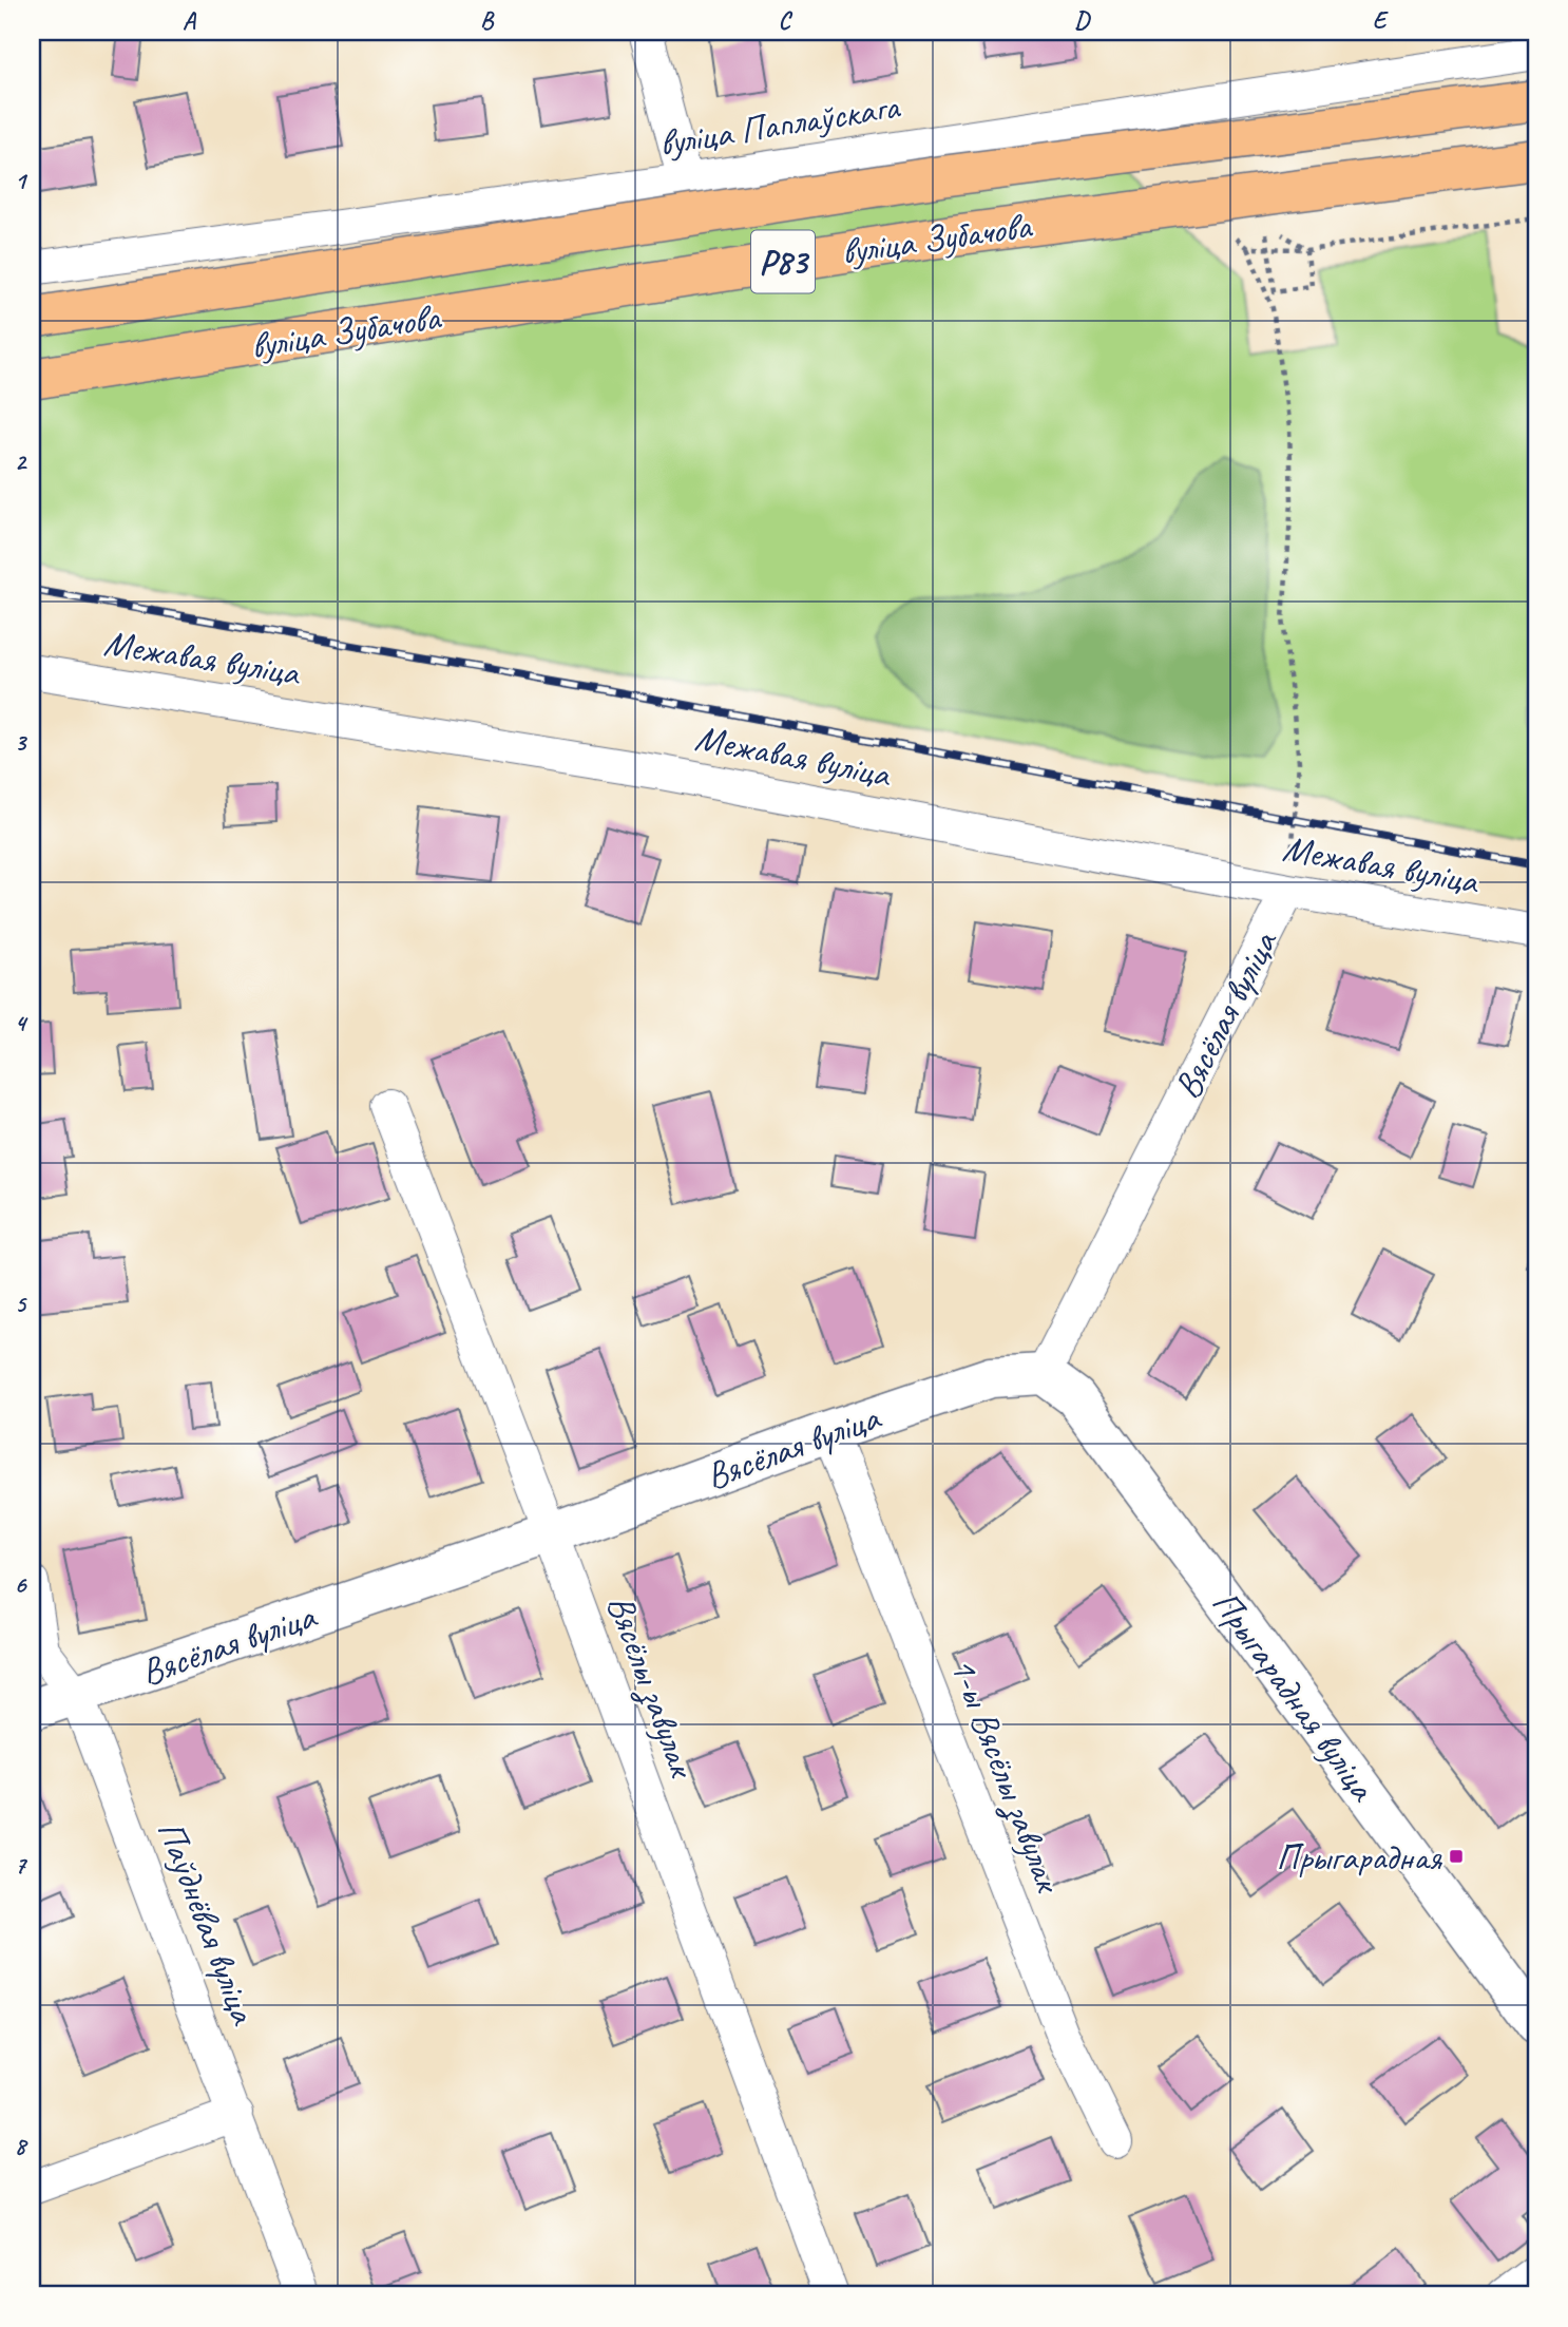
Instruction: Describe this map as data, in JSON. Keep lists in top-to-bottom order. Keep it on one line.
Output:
{"streets":{"highway":["вуліца Зубачова","Р83"],"street":["вуліца Паплаўскага","Межавая вуліца","Вясёлая вуліца","Вясёлы завулак","Прыгарадная вуліца","1-ы Вясёлы завулак","Паўднёвая вуліца"]},"crossings":[["Межавая вуліца","Вясёлая вуліца"],["Вясёлая вуліца","Вясёлы завулак"],["Вясёлая вуліца","Прыгарадная вуліца"],["Вясёлая вуліца","1-ы Вясёлы завулак"],["Вясёлая вуліца","Паўднёвая вуліца"]],"places":{"transit":["Прыгарадная"]},"grid":{"columns":["A","B","C","D","E"],"rows":["1","2","3","4","5","6","7","8"]}}
